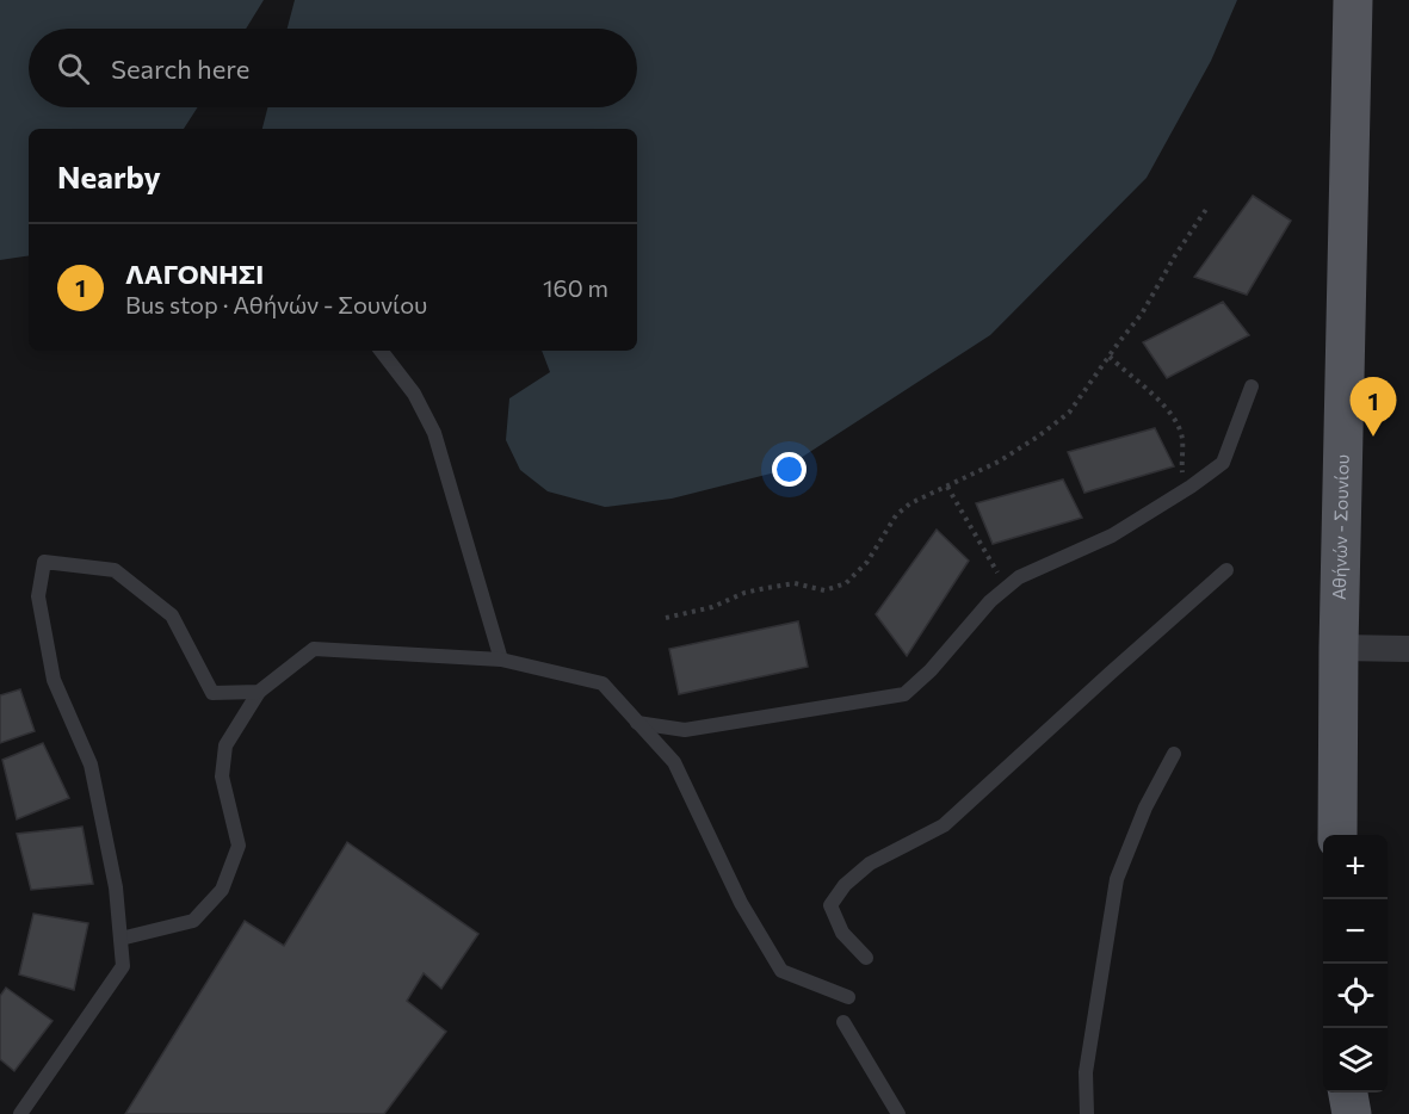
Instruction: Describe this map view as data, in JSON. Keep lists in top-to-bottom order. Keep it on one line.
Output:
{"streets":{"main road":["Αθήνών - Σουνίου"]},"page":{"search":"Search here","heading":"Nearby","list":[{"mark":"1","name":"ΛΑΓΟΝΗΣΙ","note":"Bus stop · Αθήνών - Σουνίου","value":"160 m"}],"pins":"1","map_buttons":["+","−"]}}
